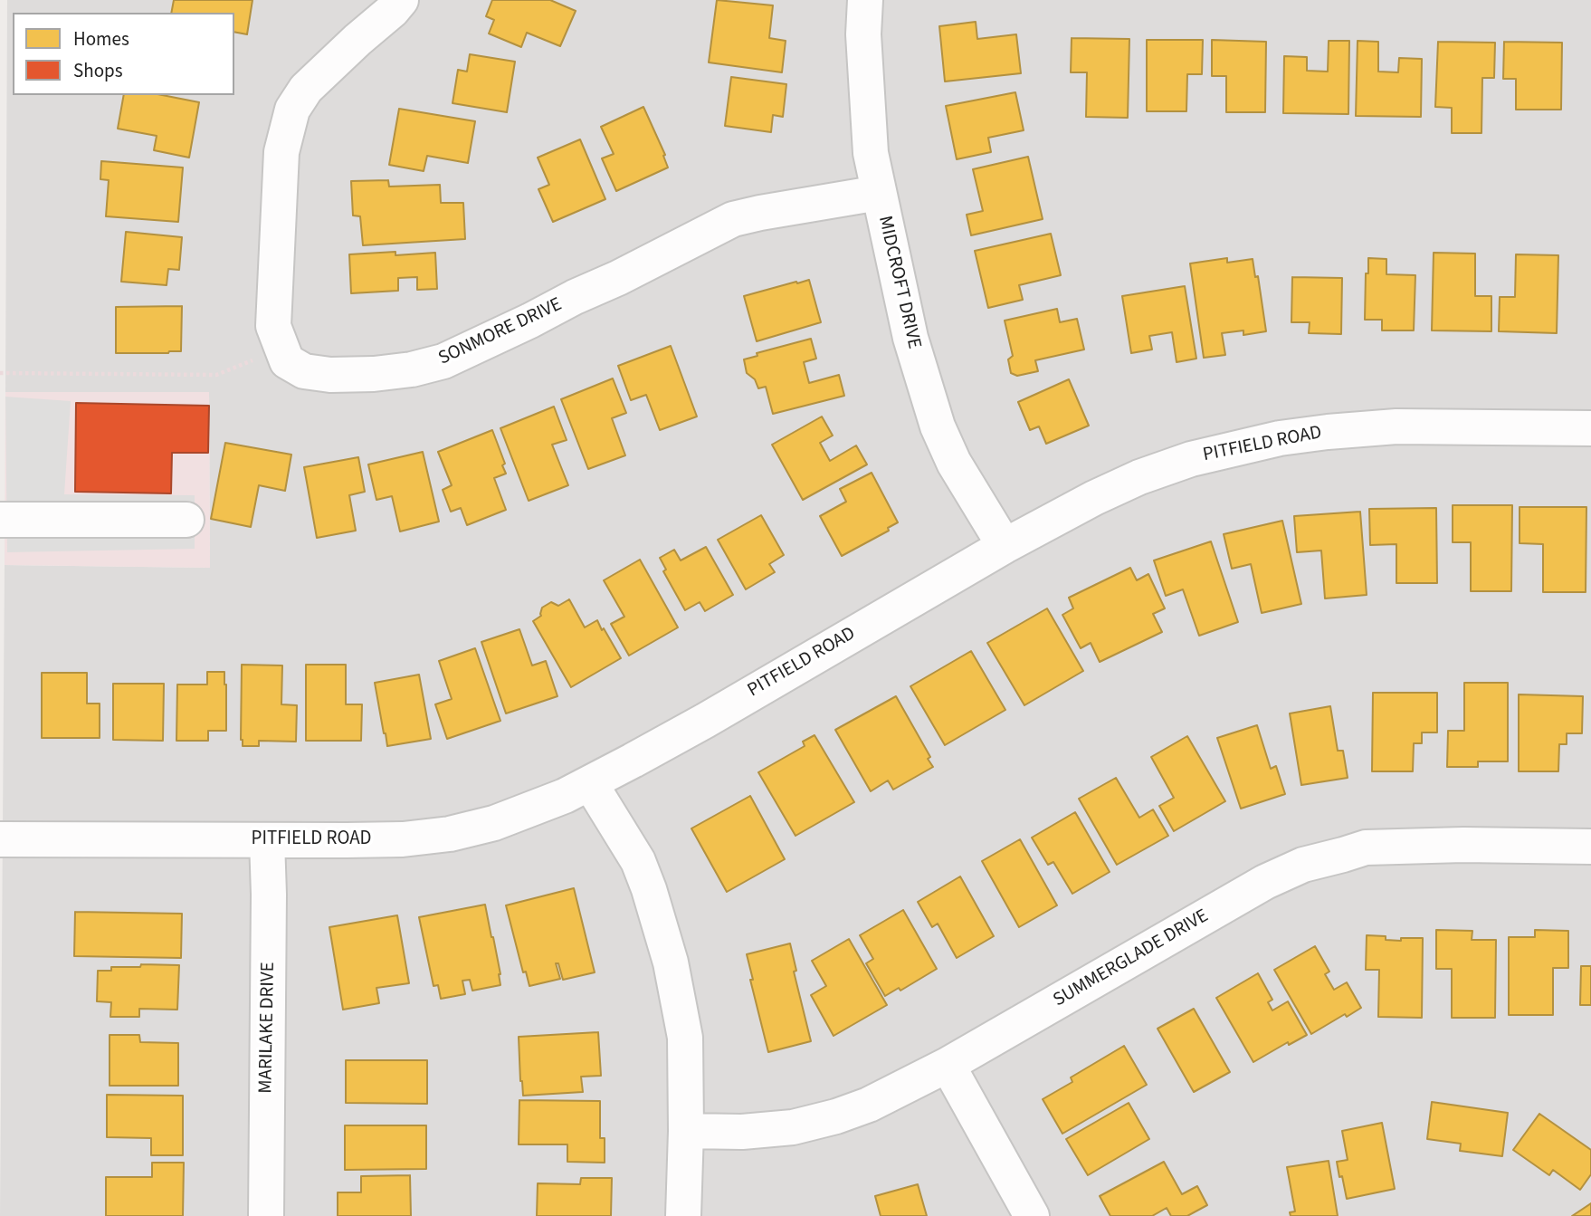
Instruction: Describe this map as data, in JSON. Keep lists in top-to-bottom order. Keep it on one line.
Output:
{"streets":{"street":["MIDCROFT DRIVE","SONMORE DRIVE","PITFIELD ROAD","SUMMERGLADE DRIVE","MARILAKE DRIVE"]},"crossings":[["MIDCROFT DRIVE","SONMORE DRIVE"],["MIDCROFT DRIVE","PITFIELD ROAD"],["PITFIELD ROAD","MARILAKE DRIVE"]],"legend":["Homes","Shops"]}
